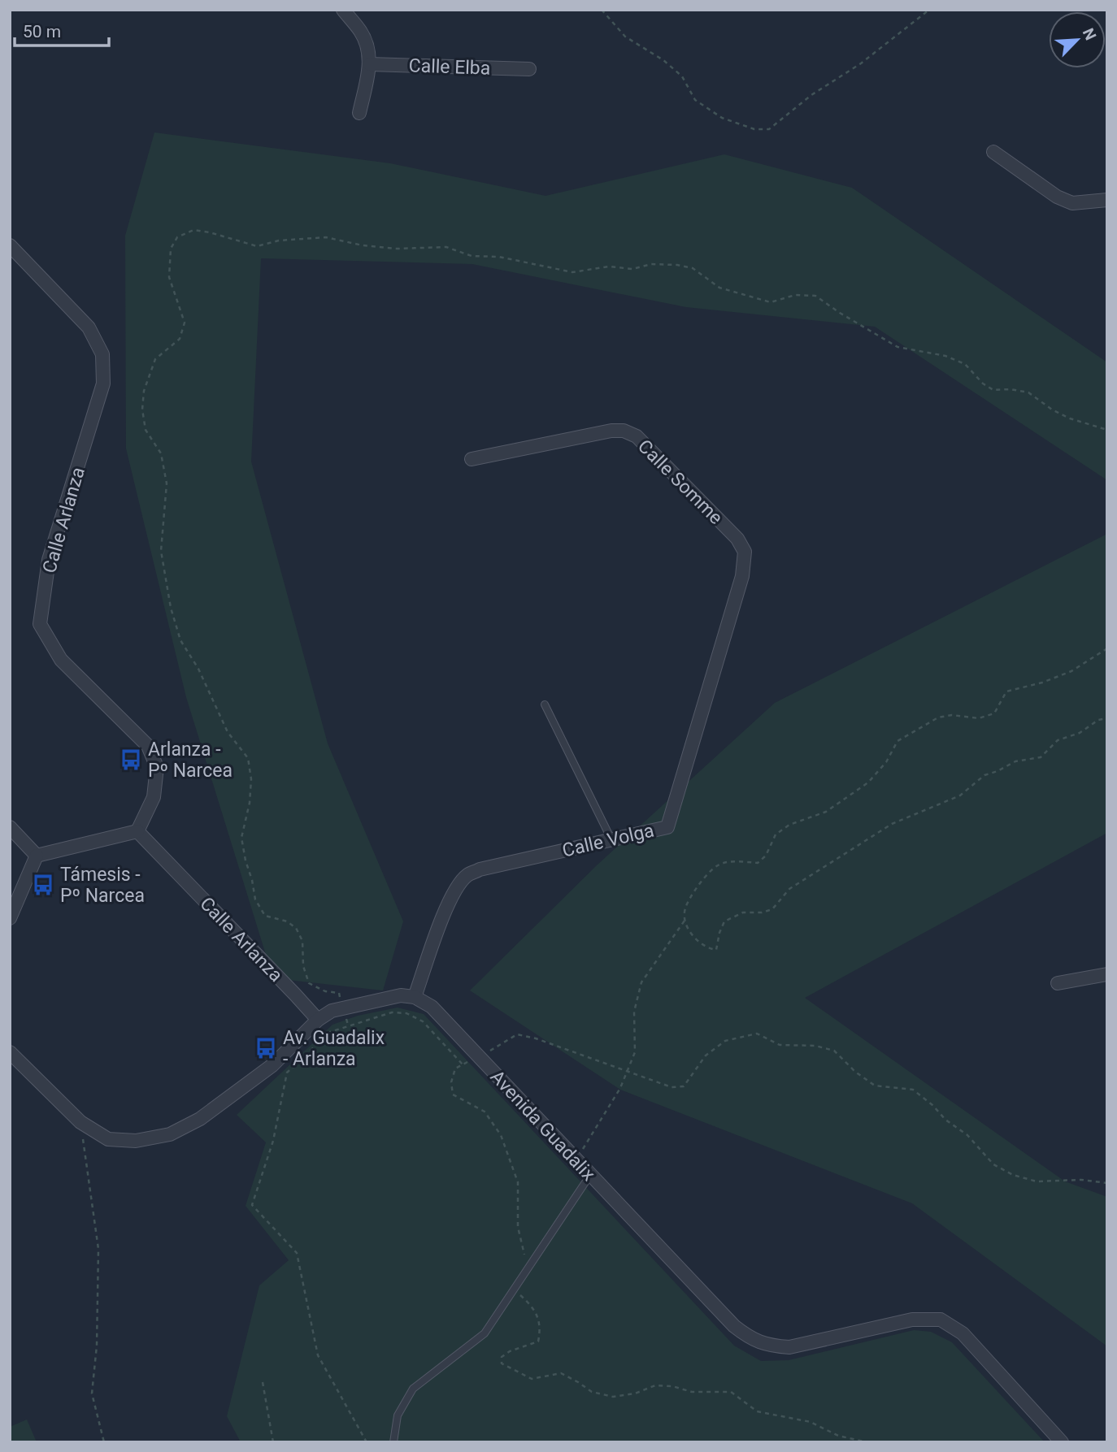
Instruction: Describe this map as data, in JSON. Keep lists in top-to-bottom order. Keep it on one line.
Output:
{"streets":{"street":["Calle Elba","Calle Somme","Calle Arlanza","Calle Volga","Avenida Guadalix"]},"crossings":[["Calle Somme","Calle Volga"],["Calle Volga","Avenida Guadalix"]],"places":{"bus stop":["Arlanza - Pº Narcea","Támesis - Pº Narcea","Av. Guadalix - Arlanza"]},"scale_bar":"50 m","north":"top right"}
